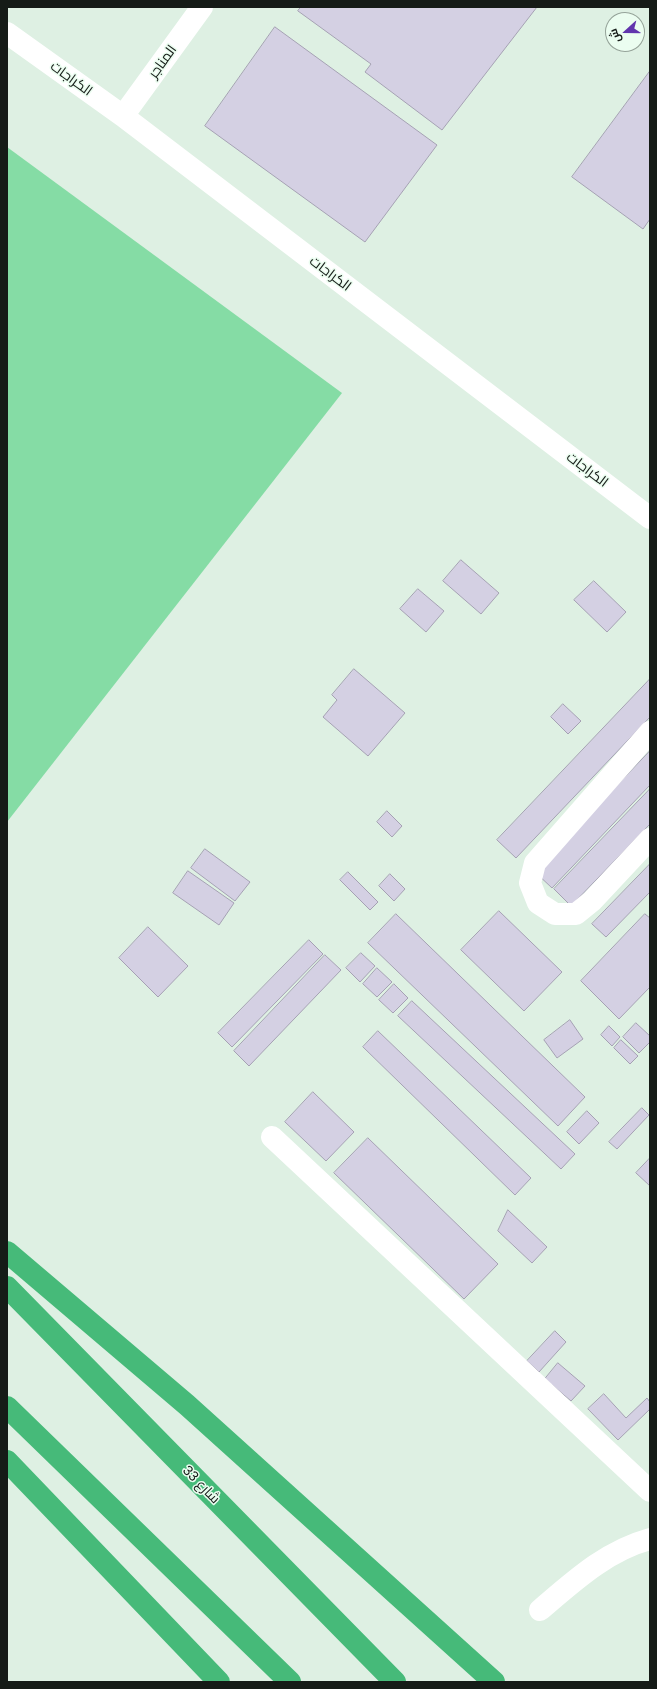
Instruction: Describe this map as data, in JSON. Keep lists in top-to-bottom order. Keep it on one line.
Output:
{"streets":{"highway":["شارع 33"],"street":["المناجر","الكراجات"]},"crossings":[["المناجر","الكراجات"]],"north":"left"}
